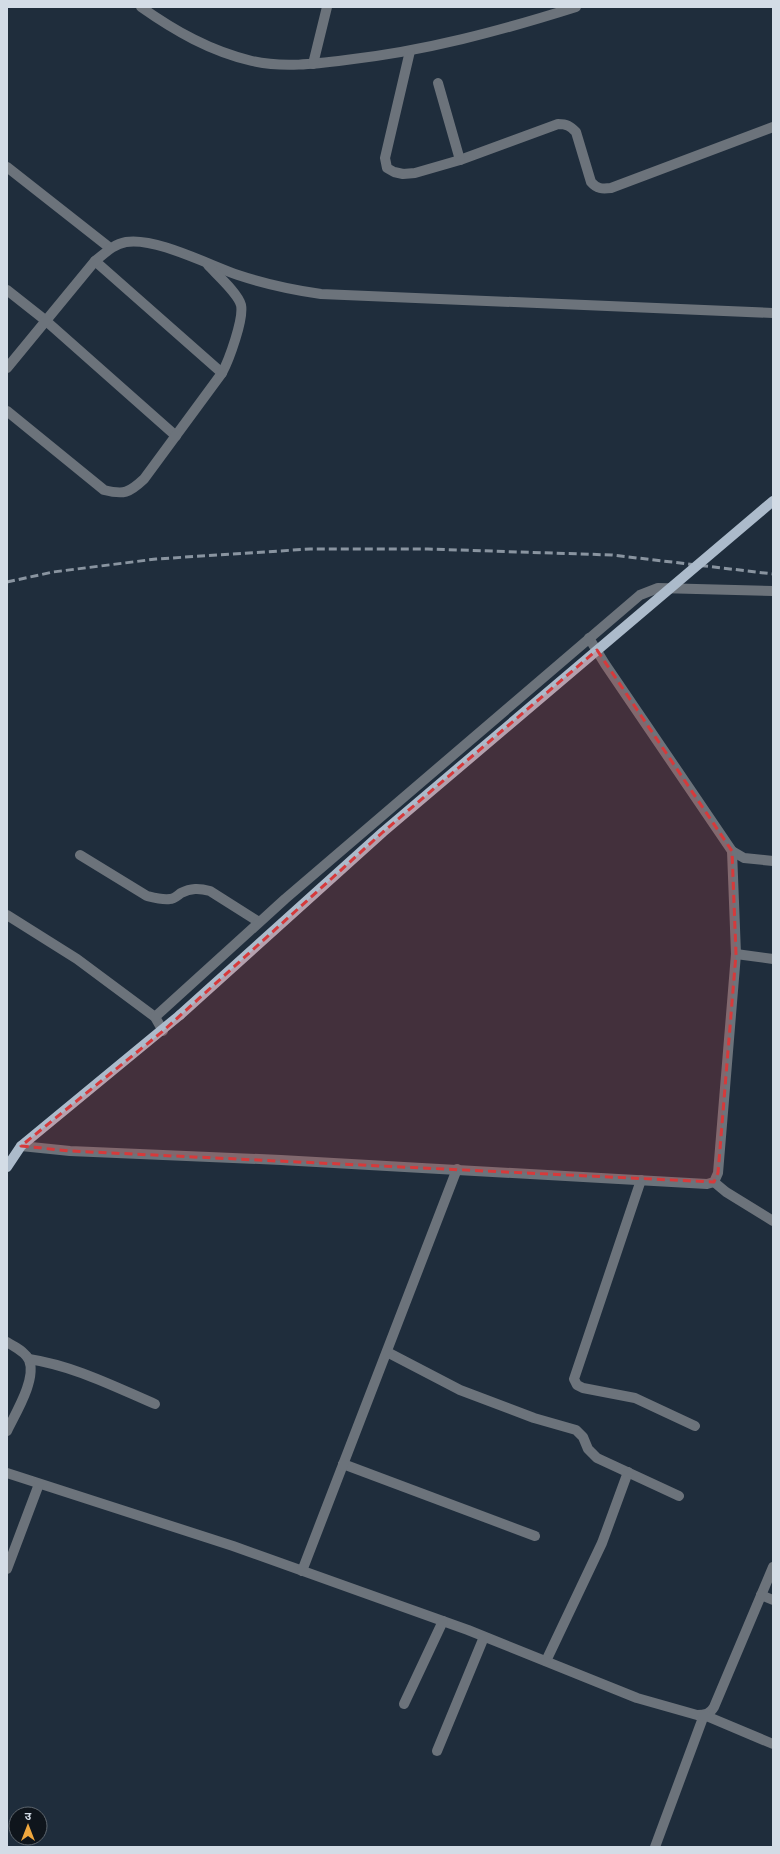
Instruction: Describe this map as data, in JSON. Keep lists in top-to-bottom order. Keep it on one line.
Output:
{"north":"top"}
